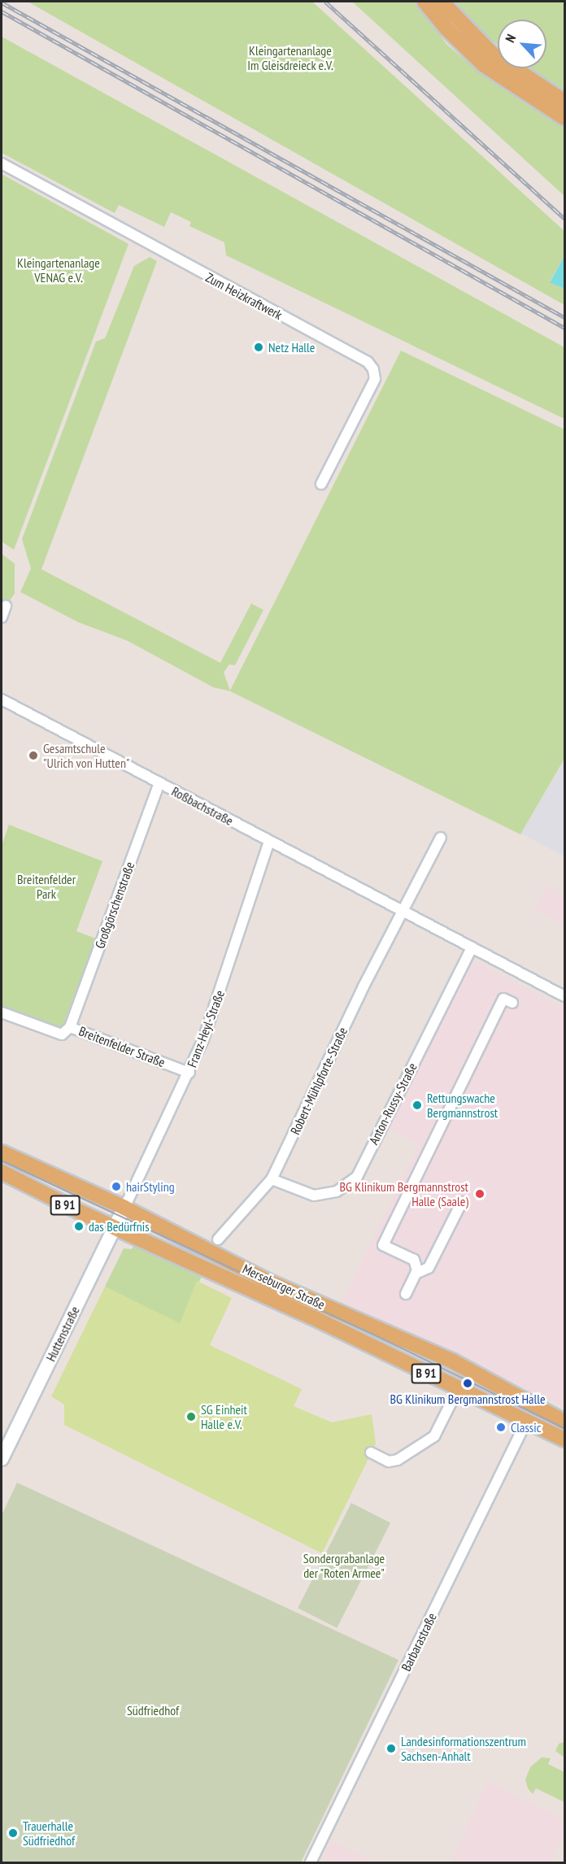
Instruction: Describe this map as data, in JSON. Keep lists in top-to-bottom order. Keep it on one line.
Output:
{"streets":{"main road":["B 91","Merseburger Straße"],"street":["Zum Heizkraftwerk","Roßbachstraße","Großgörschenstraße","Franz-Heyl-Straße","Breitenfelder Straße","Robert-Mühlpforte-Straße","Anton-Russy-Straße","Huttenstraße","Barbarastraße"]},"crossings":[["Roßbachstraße","Großgörschenstraße"],["Roßbachstraße","Franz-Heyl-Straße"],["Roßbachstraße","Robert-Mühlpforte-Straße"],["Roßbachstraße","Anton-Russy-Straße"],["Großgörschenstraße","Breitenfelder Straße"],["Franz-Heyl-Straße","Breitenfelder Straße"],["Franz-Heyl-Straße","Merseburger Straße"],["Franz-Heyl-Straße","Huttenstraße"],["Robert-Mühlpforte-Straße","Anton-Russy-Straße"],["Merseburger Straße","Huttenstraße"],["Merseburger Straße","Barbarastraße"]],"parks":["Kleingartenanlage Im Gleisdreieck e.V.","Kleingartenanlage VENAG e.V.","Breitenfelder Park","Sondergrabanlage der \"Roten Armee\"","Südfriedhof"],"places":["Netz Halle","Gesamtschule \"Ulrich von Hutten\"","Rettungswache Bergmannstrost","hairStyling","BG Klinikum Bergmannstrost Halle (Saale)","das Bedürfnis","BG Klinikum Bergmannstrost Halle","SG Einheit Halle e.V.","Classic","Landesinformationszentrum Sachsen-Anhalt","Trauerhalle Südfriedhof"],"north":"top left"}
